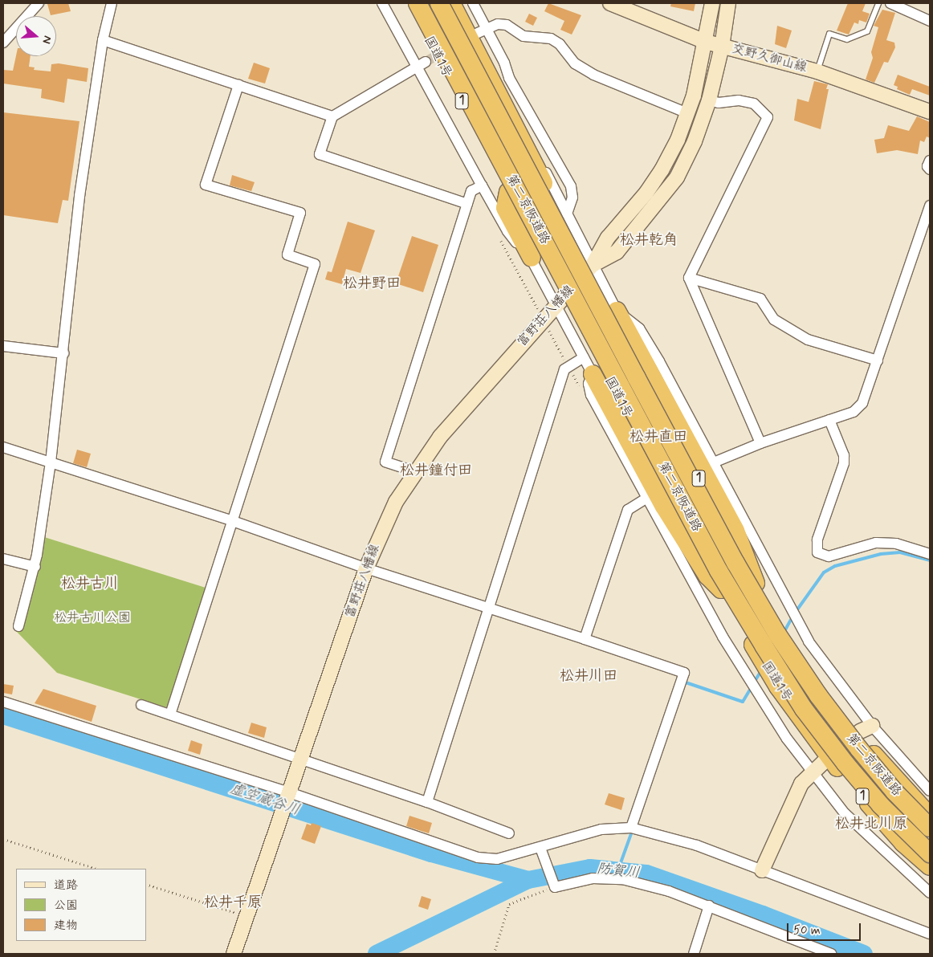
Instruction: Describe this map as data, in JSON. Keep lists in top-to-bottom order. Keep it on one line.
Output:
{"streets":{"highway":["国道1号","1","第二京阪道路"],"main road":["交野久御山線","富野荘八幡線"]},"crossings":[["国道1号","第二京阪道路"],["交野久御山線","富野荘八幡線"]],"districts":["松井乾角","松井野田","松井直田","松井鐘付田","松井古川","松井川田","松井北川原","松井千原"],"water":["虚空蔵谷川","防賀川"],"parks":["松井古川公園"],"legend":["道路","公園","建物"],"scale_bar":"50 m","north":"right"}
